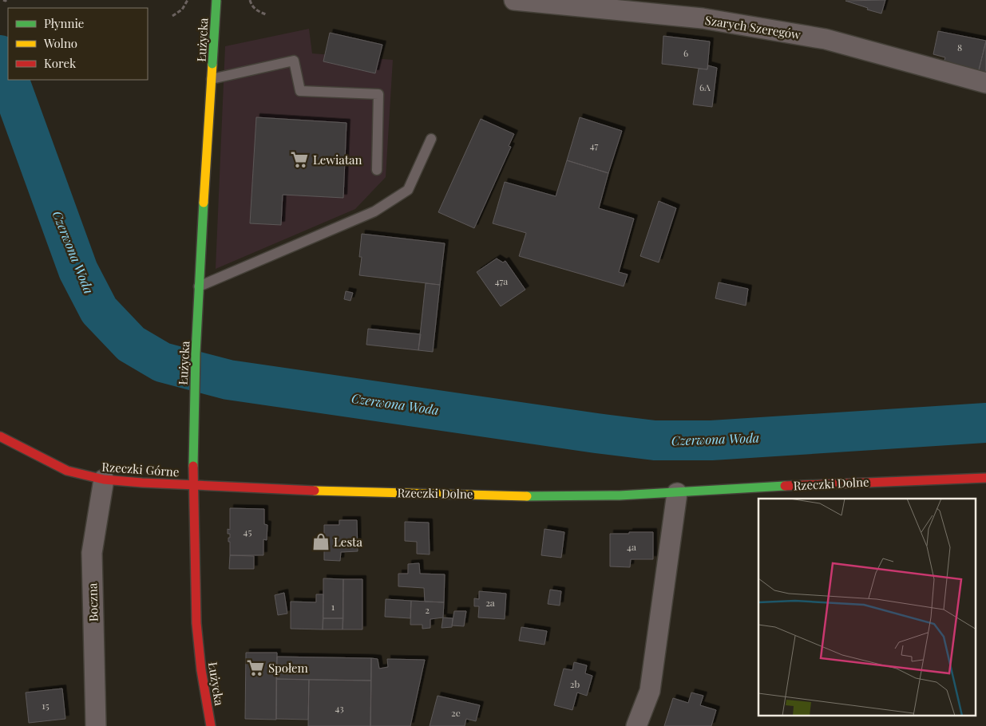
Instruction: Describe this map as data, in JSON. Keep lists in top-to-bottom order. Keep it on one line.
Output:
{"streets":{"street":["Szarych Szeregów","Łużycka","Rzeczki Górne","Rzeczki Dolne","Boczna"]},"crossings":[["Łużycka","Rzeczki Górne"],["Łużycka","Rzeczki Dolne"],["Rzeczki Górne","Rzeczki Dolne"],["Rzeczki Górne","Boczna"]],"water":["Czerwona Woda"],"places":{"supermarket":["Lewiatan","Społem"],"shop":["Lesta"]},"house_numbers":["8","6","6A","47","47a","45","4a","2a","1","2","2b","15","43","2e"],"legend":["Płynnie","Wolno","Korek"]}
